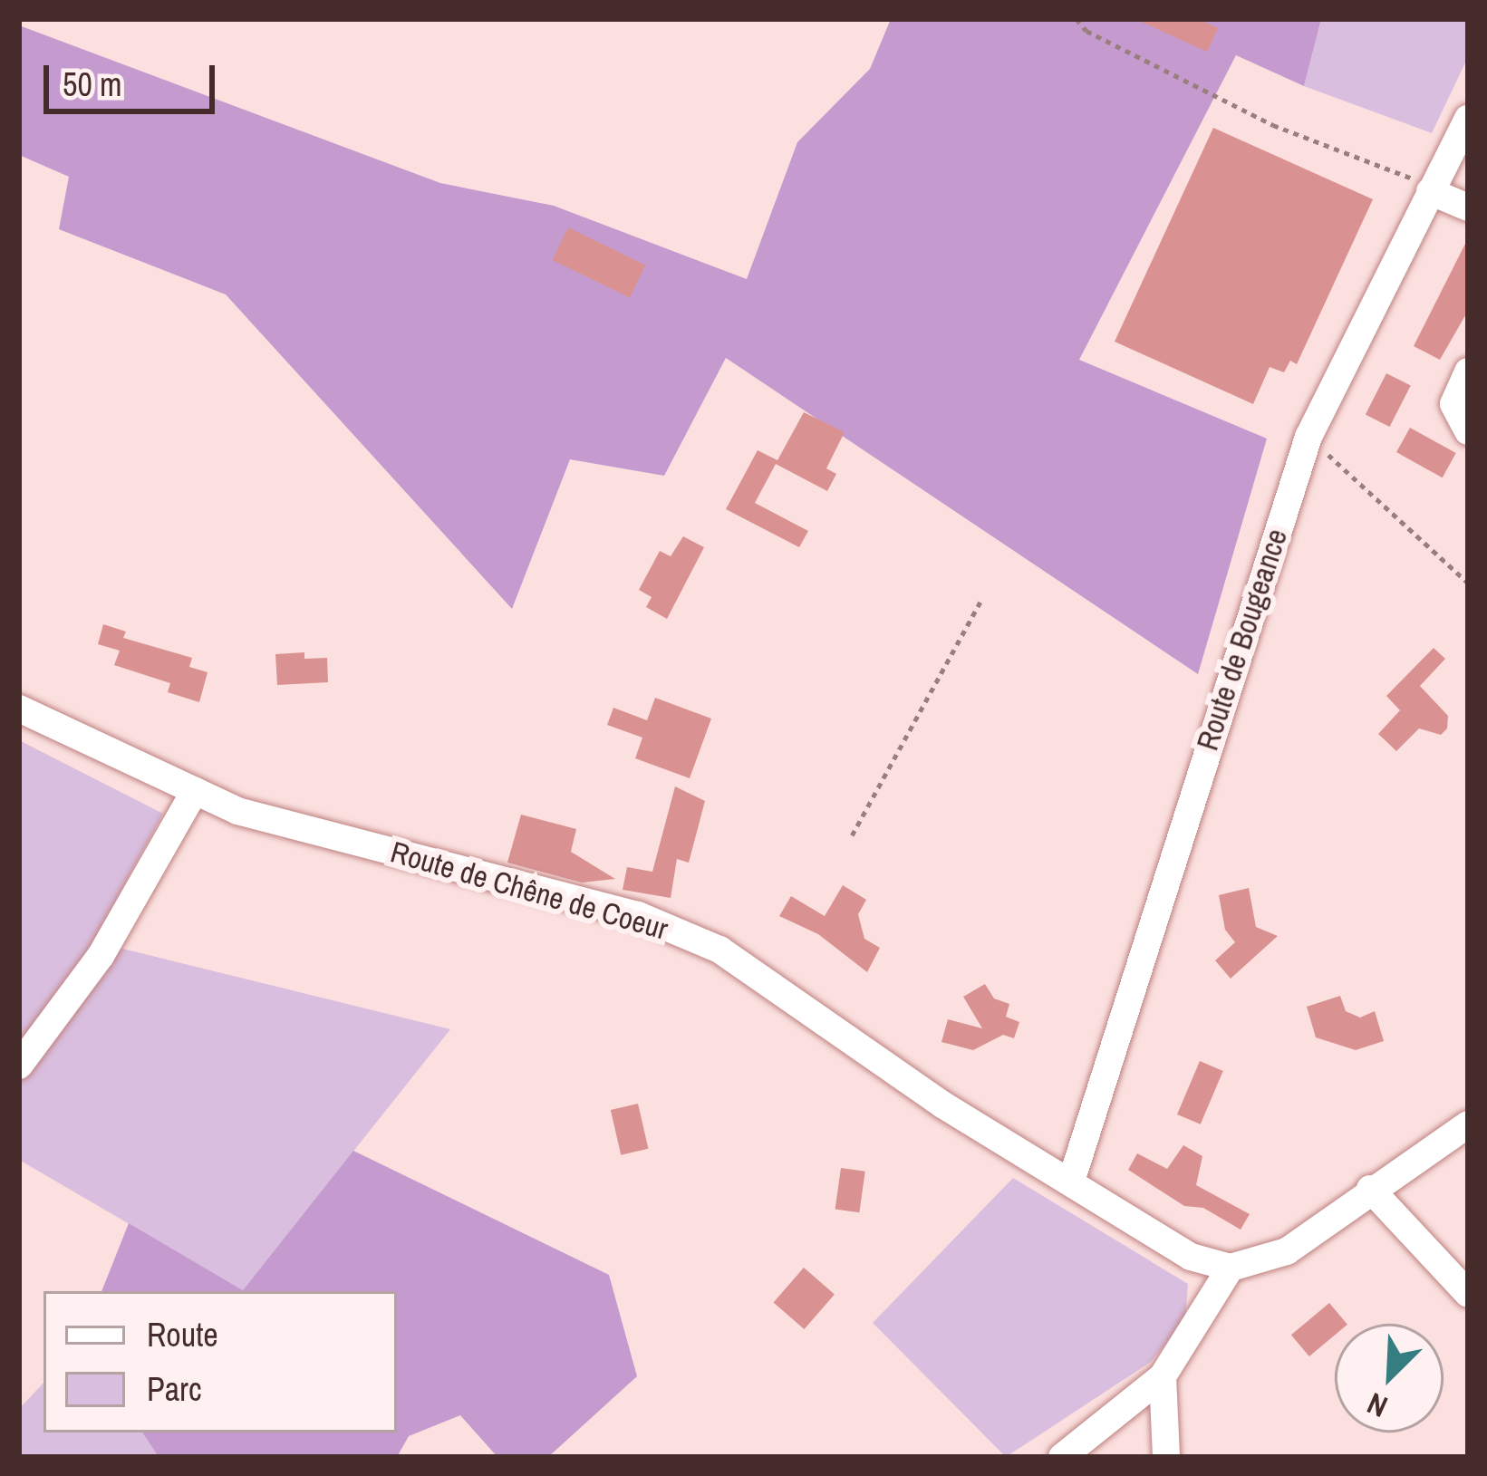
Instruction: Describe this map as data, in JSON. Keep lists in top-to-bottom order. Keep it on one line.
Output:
{"streets":{"street":["Route de Bougeance","Route de Chêne de Coeur"]},"crossings":[["Route de Bougeance","Route de Chêne de Coeur"]],"legend":["Route","Parc"],"scale_bar":"50 m","north":"bottom left"}
